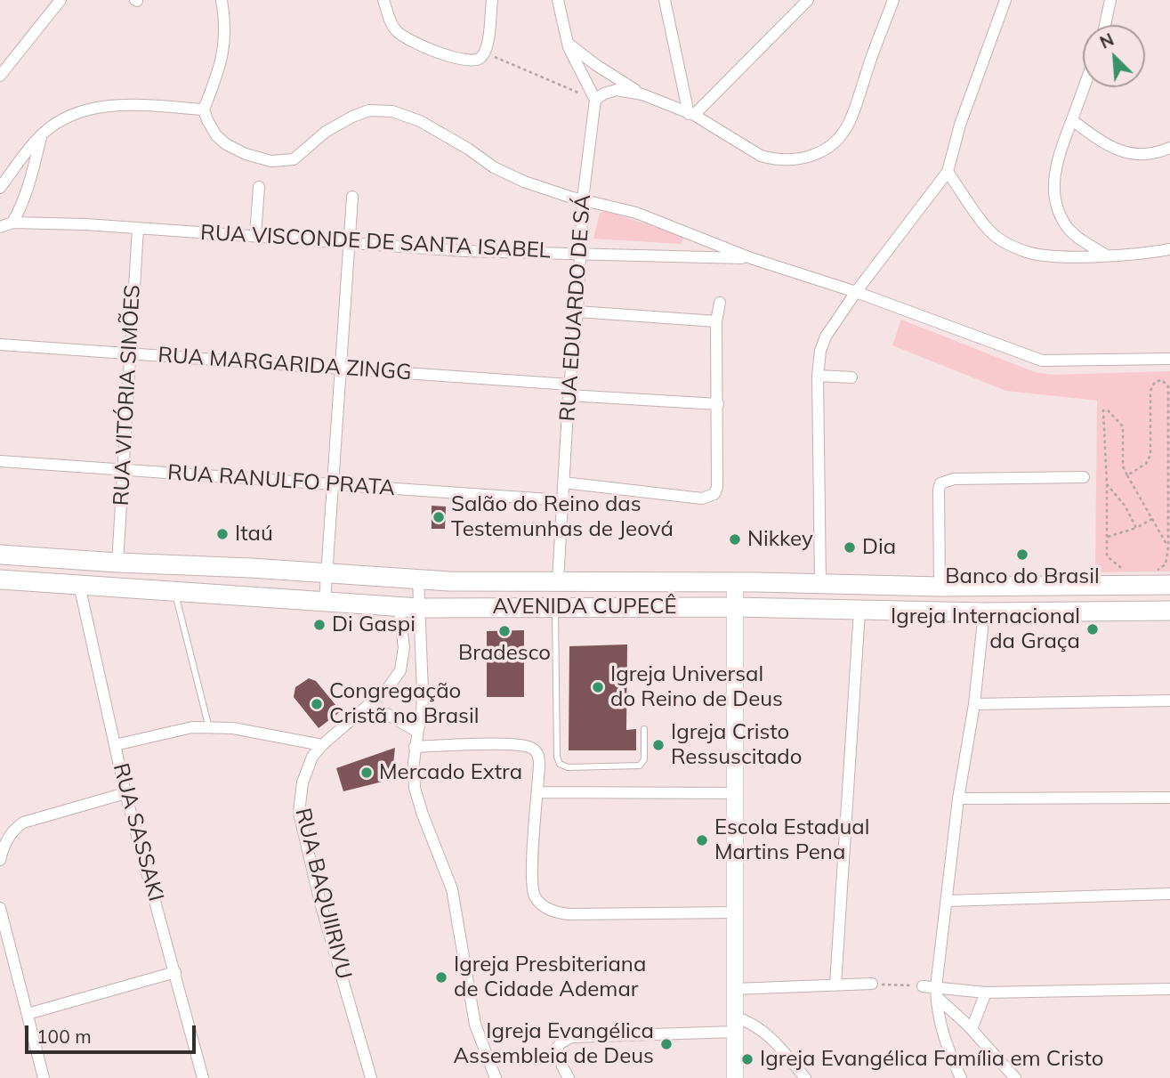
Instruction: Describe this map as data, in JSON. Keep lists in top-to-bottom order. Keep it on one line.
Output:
{"streets":{"main road":["AVENIDA CUPECÊ"],"street":["RUA VISCONDE DE SANTA ISABEL","RUA EDUARDO DE SÁ","RUA MARGARIDA ZINGG","RUA VITÓRIA SIMÕES","RUA RANULFO PRATA","RUA SASSAKI","RUA BAQUIIRIVU"]},"crossings":[["RUA VISCONDE DE SANTA ISABEL","RUA EDUARDO DE SÁ"],["RUA VISCONDE DE SANTA ISABEL","RUA VITÓRIA SIMÕES"],["RUA EDUARDO DE SÁ","RUA MARGARIDA ZINGG"],["RUA EDUARDO DE SÁ","RUA RANULFO PRATA"],["RUA EDUARDO DE SÁ","AVENIDA CUPECÊ"],["RUA MARGARIDA ZINGG","RUA VITÓRIA SIMÕES"],["RUA VITÓRIA SIMÕES","RUA RANULFO PRATA"],["RUA VITÓRIA SIMÕES","AVENIDA CUPECÊ"],["AVENIDA CUPECÊ","RUA SASSAKI"],["AVENIDA CUPECÊ","RUA BAQUIIRIVU"]],"places":["Salão do Reino das Testemunhas de Jeová","Itaú","Nikkey","Dia","Banco do Brasil","Di Gaspi","Igreja Internacional da Graça","Bradesco","Igreja Universal do Reino de Deus","Congregação Cristã no Brasil","Igreja Cristo Ressuscitado","Mercado Extra","Escola Estadual Martins Pena","Igreja Presbiteriana de Cidade Ademar","Igreja Evangélica Assembleia de Deus","Igreja Evangélica Família em Cristo"],"scale_bar":"100 m","north":"top left"}
